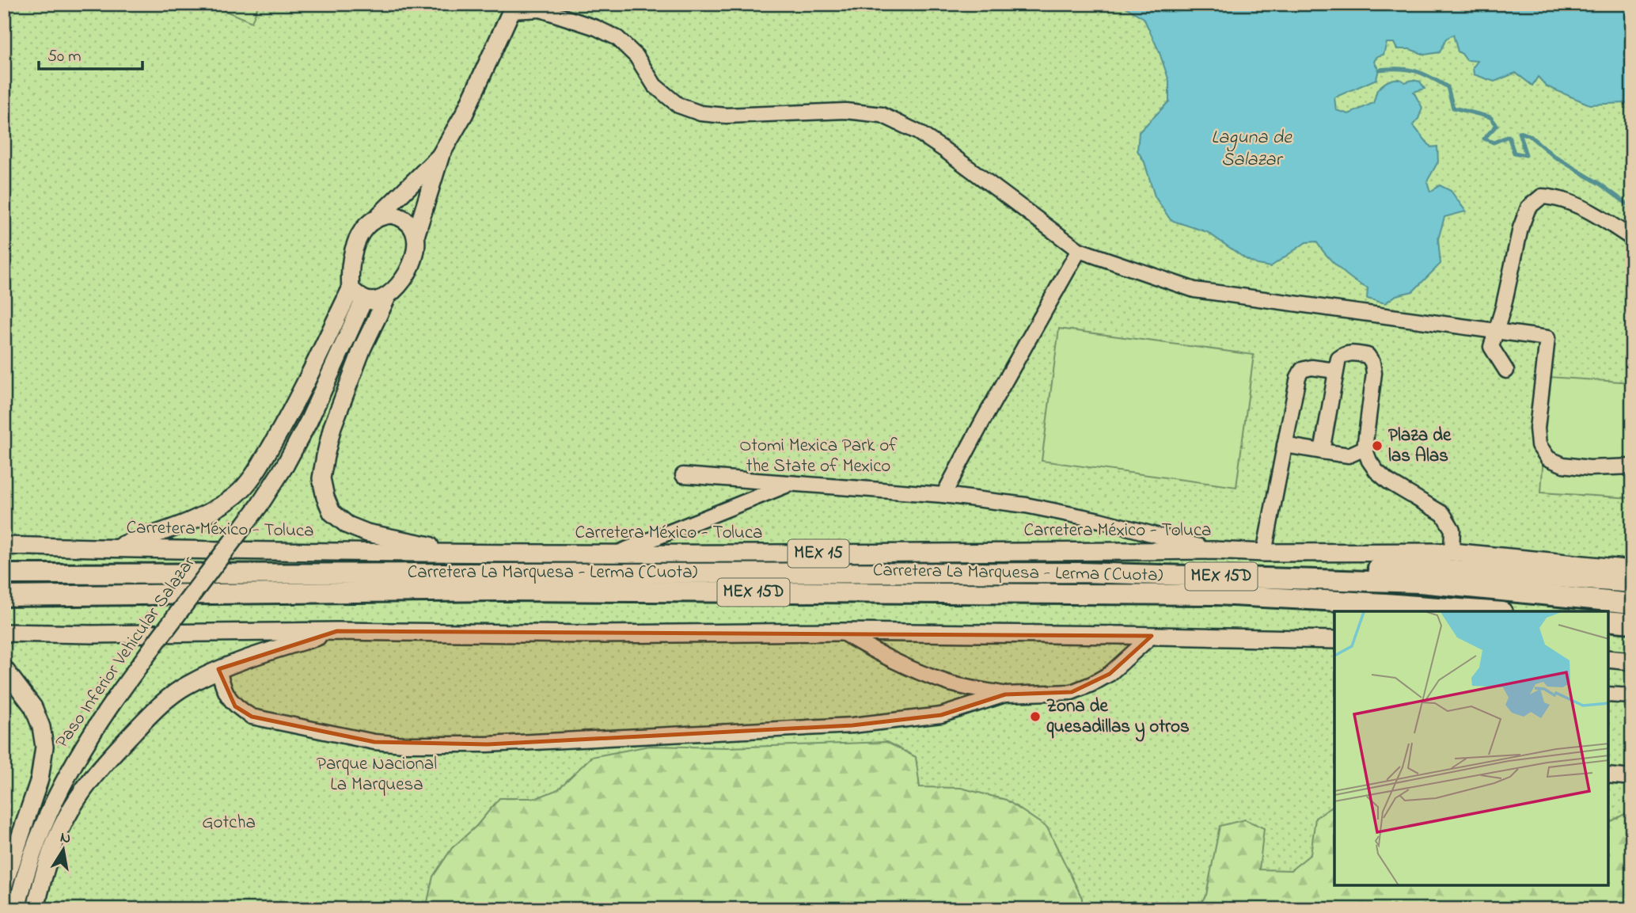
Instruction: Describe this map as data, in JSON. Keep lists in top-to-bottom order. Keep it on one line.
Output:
{"streets":{"highway":["Carretera La Marquesa - Lerma (Cuota)","MEX 15D"],"main road":["Carretera México - Toluca","MEX 15","Paso Inferior Vehicular Salazar"]},"water":["Laguna de Salazar"],"parks":["Otomi Mexica Park of the State of Mexico","Parque Nacional La Marquesa","Gotcha"],"places":["Plaza de las Alas","Zona de quesadillas y otros"],"scale_bar":"50 m","north":"top"}
